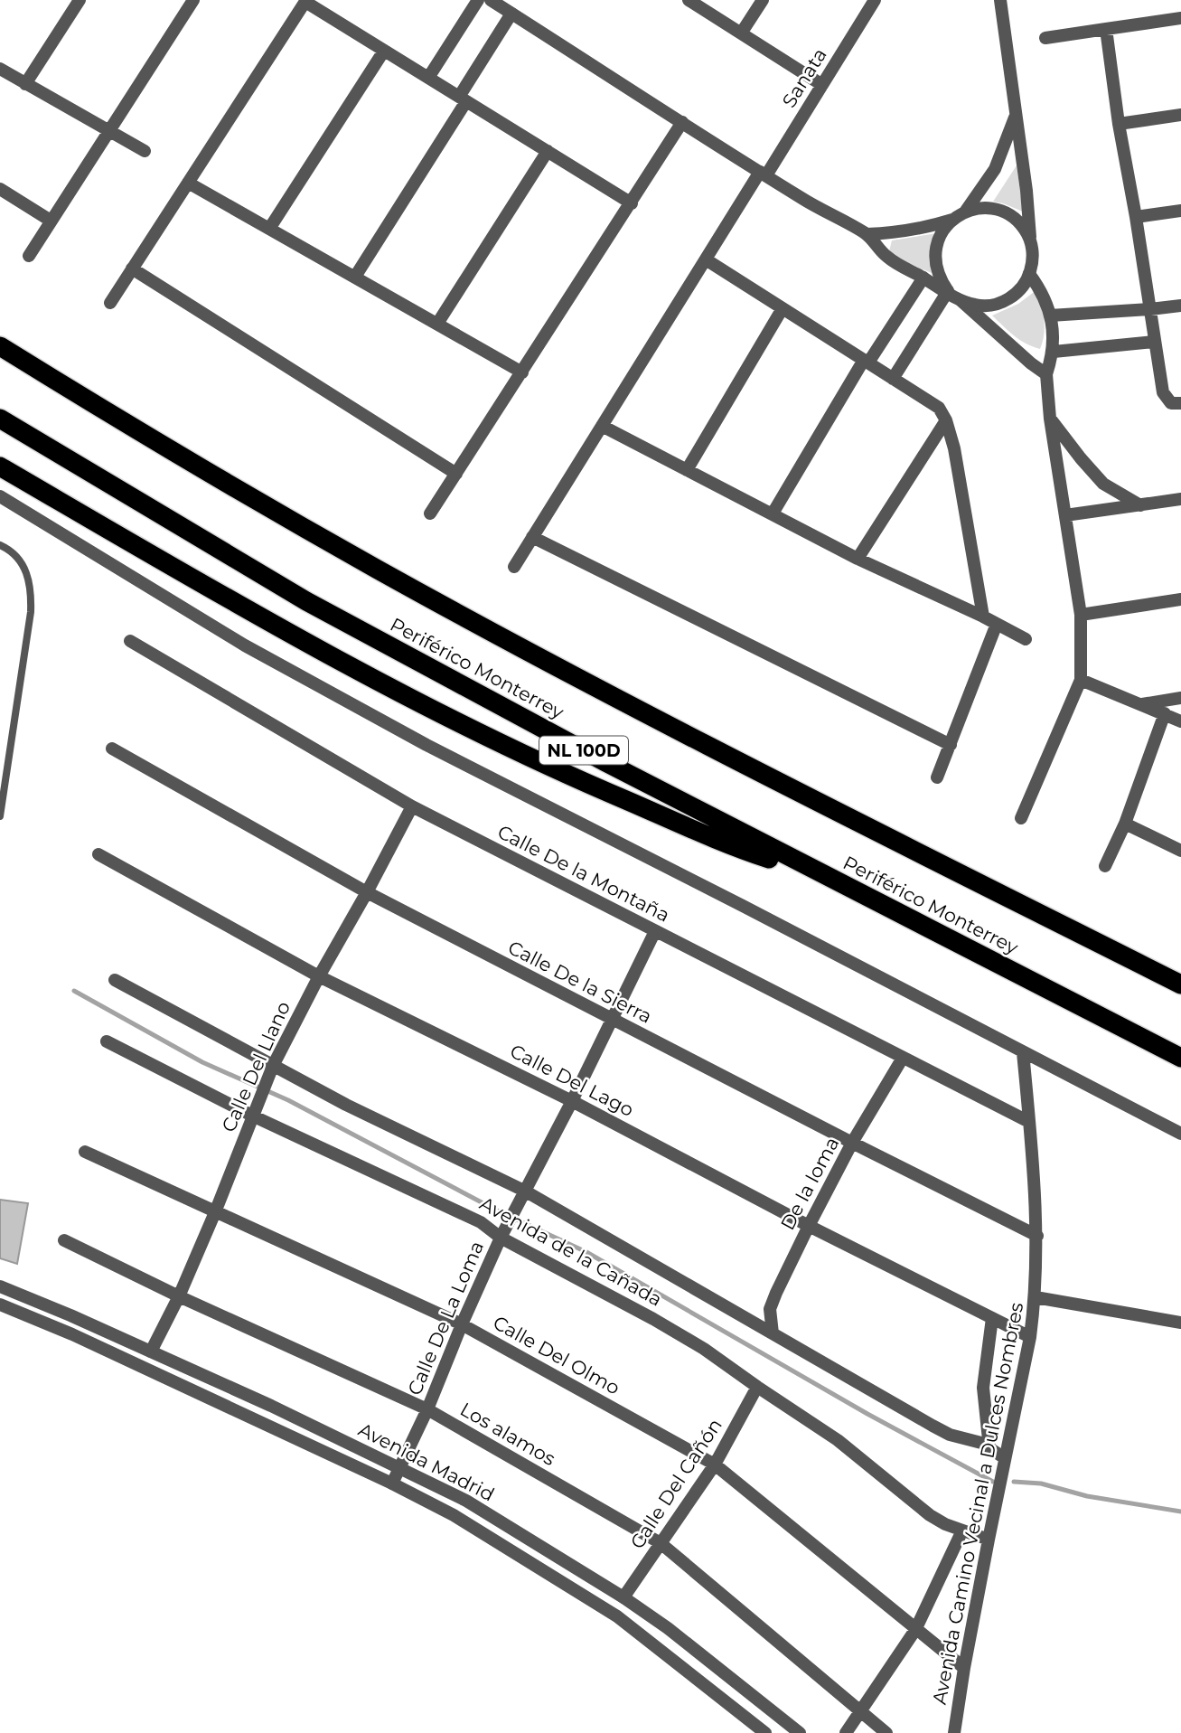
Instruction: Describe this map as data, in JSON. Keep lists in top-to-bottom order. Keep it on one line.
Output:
{"streets":{"highway":["Periférico Monterrey","NL 100D"],"street":["Sanata","Calle De la Montaña","Calle De la Sierra","Calle Del Llano","Calle Del Lago","De la loma","Avenida de la Cañada","Calle De La Loma","Calle Del Olmo","Los alamos","Avenida Madrid","Calle Del Cañón","Avenida Camino Vecinal a Dulces Nombres"]},"crossings":[["Calle De la Montaña","Calle Del Llano"],["Calle De la Montaña","De la loma"],["Calle De la Montaña","Calle De La Loma"],["Calle De la Montaña","Avenida Camino Vecinal a Dulces Nombres"],["Calle De la Sierra","Calle Del Llano"],["Calle De la Sierra","De la loma"],["Calle De la Sierra","Calle De La Loma"],["Calle De la Sierra","Avenida Camino Vecinal a Dulces Nombres"],["Calle Del Llano","Calle Del Lago"],["Calle Del Llano","Avenida de la Cañada"],["Calle Del Llano","Calle Del Olmo"],["Calle Del Llano","Los alamos"],["Calle Del Llano","Avenida Madrid"],["Calle Del Lago","De la loma"],["Calle Del Lago","Calle De La Loma"],["Calle Del Lago","Avenida Camino Vecinal a Dulces Nombres"],["De la loma","Avenida de la Cañada"],["Avenida de la Cañada","Calle De La Loma"],["Avenida de la Cañada","Calle Del Cañón"],["Avenida de la Cañada","Avenida Camino Vecinal a Dulces Nombres"],["Calle De La Loma","Calle Del Olmo"],["Calle De La Loma","Los alamos"],["Calle De La Loma","Avenida Madrid"],["Calle Del Olmo","Calle Del Cañón"],["Calle Del Olmo","Avenida Camino Vecinal a Dulces Nombres"],["Los alamos","Calle Del Cañón"],["Avenida Madrid","Calle Del Cañón"]]}
